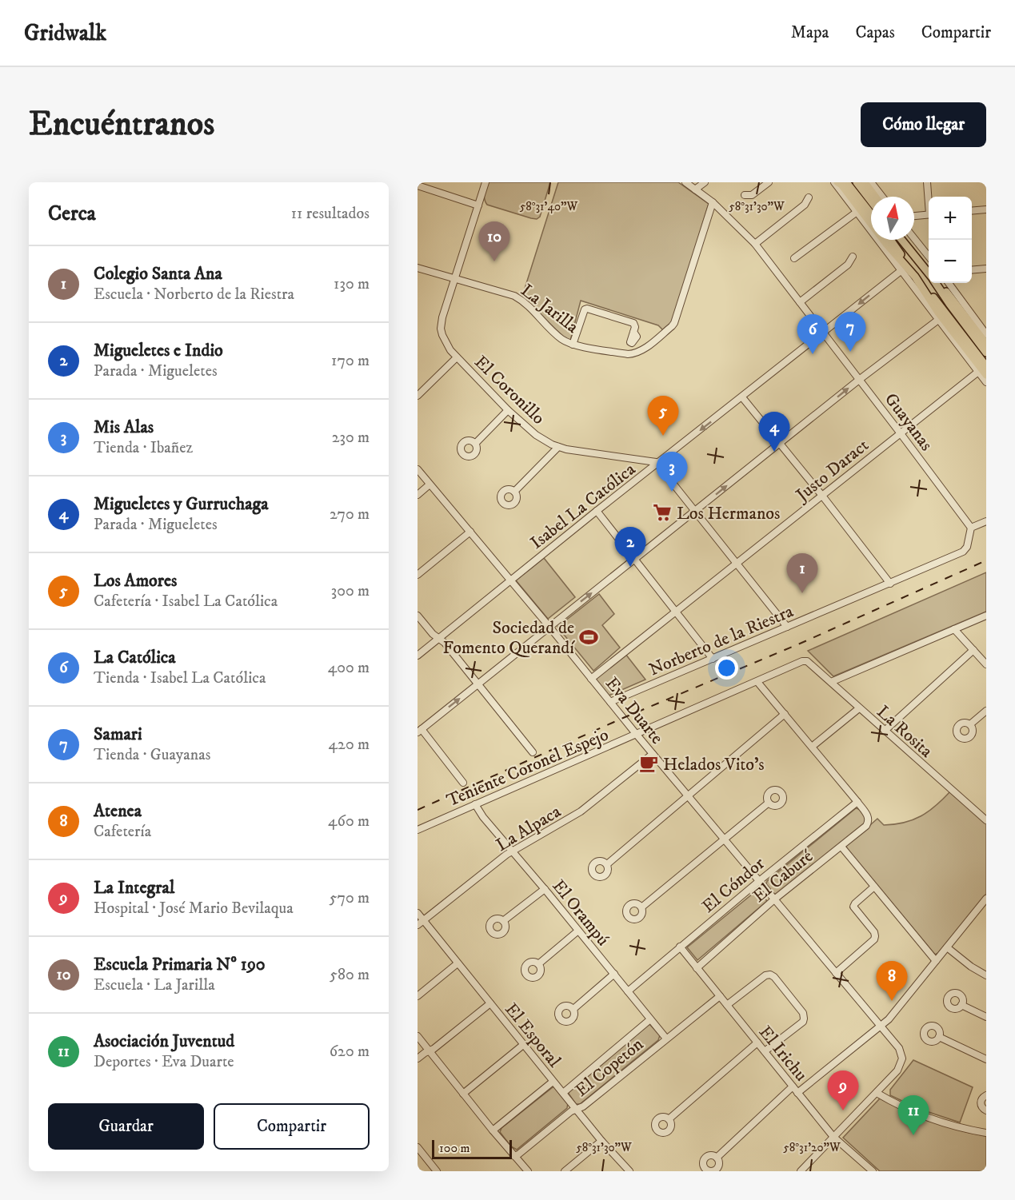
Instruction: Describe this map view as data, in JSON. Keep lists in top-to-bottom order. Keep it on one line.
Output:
{"streets":{"street":["La Jarilla","El Coronillo","Guayanas","Justo Daract","Isabel La Católica","Norberto de la Riestra","Eva Duarte","La Rosita","Teniente Coronel Espejo","La Alpaca","El Caburé","El Cóndor","El Orampú","El Esporal","El Irichu","El Copetón"]},"crossings":[["La Jarilla","El Coronillo"],["La Jarilla","Guayanas"],["El Coronillo","Isabel La Católica"],["Guayanas","Justo Daract"],["Guayanas","Isabel La Católica"],["Guayanas","Norberto de la Riestra"],["Justo Daract","Eva Duarte"],["Isabel La Católica","Eva Duarte"],["Norberto de la Riestra","Eva Duarte"],["Eva Duarte","Teniente Coronel Espejo"],["Eva Duarte","La Alpaca"],["Eva Duarte","El Caburé"],["Eva Duarte","El Cóndor"],["La Rosita","Teniente Coronel Espejo"],["Teniente Coronel Espejo","El Orampú"],["La Alpaca","El Orampú"],["La Alpaca","El Esporal"],["El Caburé","El Cóndor"],["El Caburé","El Irichu"],["El Cóndor","El Orampú"],["El Cóndor","El Irichu"],["El Orampú","El Copetón"],["El Esporal","El Copetón"],["El Irichu","El Copetón"]],"places":{"supermarket":["Los Hermanos"],"sports":["Sociedad de Fomento Querandí"],"cafe":["Helados Vito’s"]},"scale_bar":"100 m","north":"top","page":{"header":"Gridwalk","nav":["Mapa","Capas","Compartir"],"buttons":["Cómo llegar",["Guardar","Compartir"]],"title":"Encuéntranos","heading":["Cerca","11 resultados"],"map_buttons":["+","−"],"pins":["10","7","6","5","4","3","2","1","8","9","11"],"list":[{"mark":"1","name":"Colegio Santa Ana","note":"Escuela · Norberto de la Riestra","value":"130 m"},{"mark":"2","name":"Migueletes e Indio","note":"Parada · Migueletes","value":"170 m"},{"mark":"3","name":"Mis Alas","note":"Tienda · Ibañez","value":"230 m"},{"mark":"4","name":"Migueletes y Gurruchaga","note":"Parada · Migueletes","value":"270 m"},{"mark":"5","name":"Los Amores","note":"Cafetería · Isabel La Católica","value":"300 m"},{"mark":"6","name":"La Católica","note":"Tienda · Isabel La Católica","value":"400 m"},{"mark":"7","name":"Samari","note":"Tienda · Guayanas","value":"420 m"},{"mark":"8","name":"Atenea","note":"Cafetería","value":"460 m"},{"mark":"9","name":"La Integral","note":"Hospital · José Mario Bevilaqua","value":"570 m"},{"mark":"10","name":"Escuela Primaria Nº 190","note":"Escuela · La Jarilla","value":"580 m"},{"mark":"11","name":"Asociación Juventud","note":"Deportes · Eva Duarte","value":"620 m"}],"scale":"100 m"},"coordinates":["58°31'40\"W","58°31'30\"W","58°31'20\"W"]}
